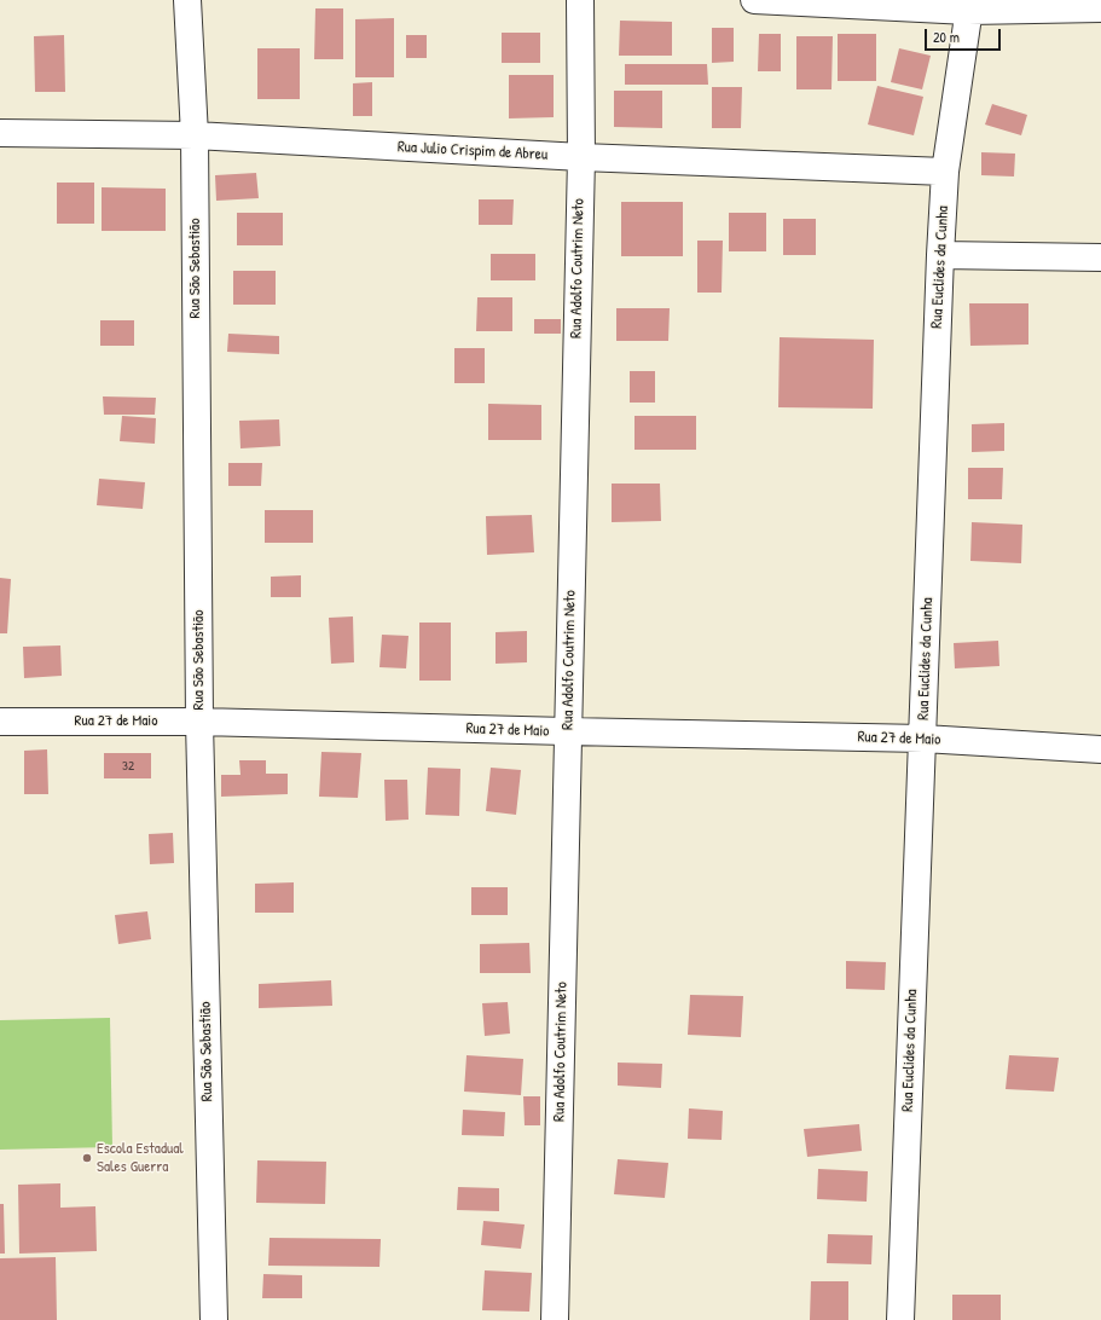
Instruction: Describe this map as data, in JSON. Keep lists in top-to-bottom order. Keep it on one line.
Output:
{"streets":{"street":["Rua Julio Crispim de Abreu","Rua Euclides da Cunha","Rua São Sebastião","Rua Adolfo Coutrim Neto","Rua 27 de Maio"]},"crossings":[["Rua Julio Crispim de Abreu","Rua Euclides da Cunha"],["Rua Julio Crispim de Abreu","Rua São Sebastião"],["Rua Julio Crispim de Abreu","Rua Adolfo Coutrim Neto"],["Rua Euclides da Cunha","Rua 27 de Maio"],["Rua São Sebastião","Rua 27 de Maio"],["Rua Adolfo Coutrim Neto","Rua 27 de Maio"]],"places":["Escola Estadual Sales Guerra"],"house_numbers":["32"],"scale_bar":"20 m"}
